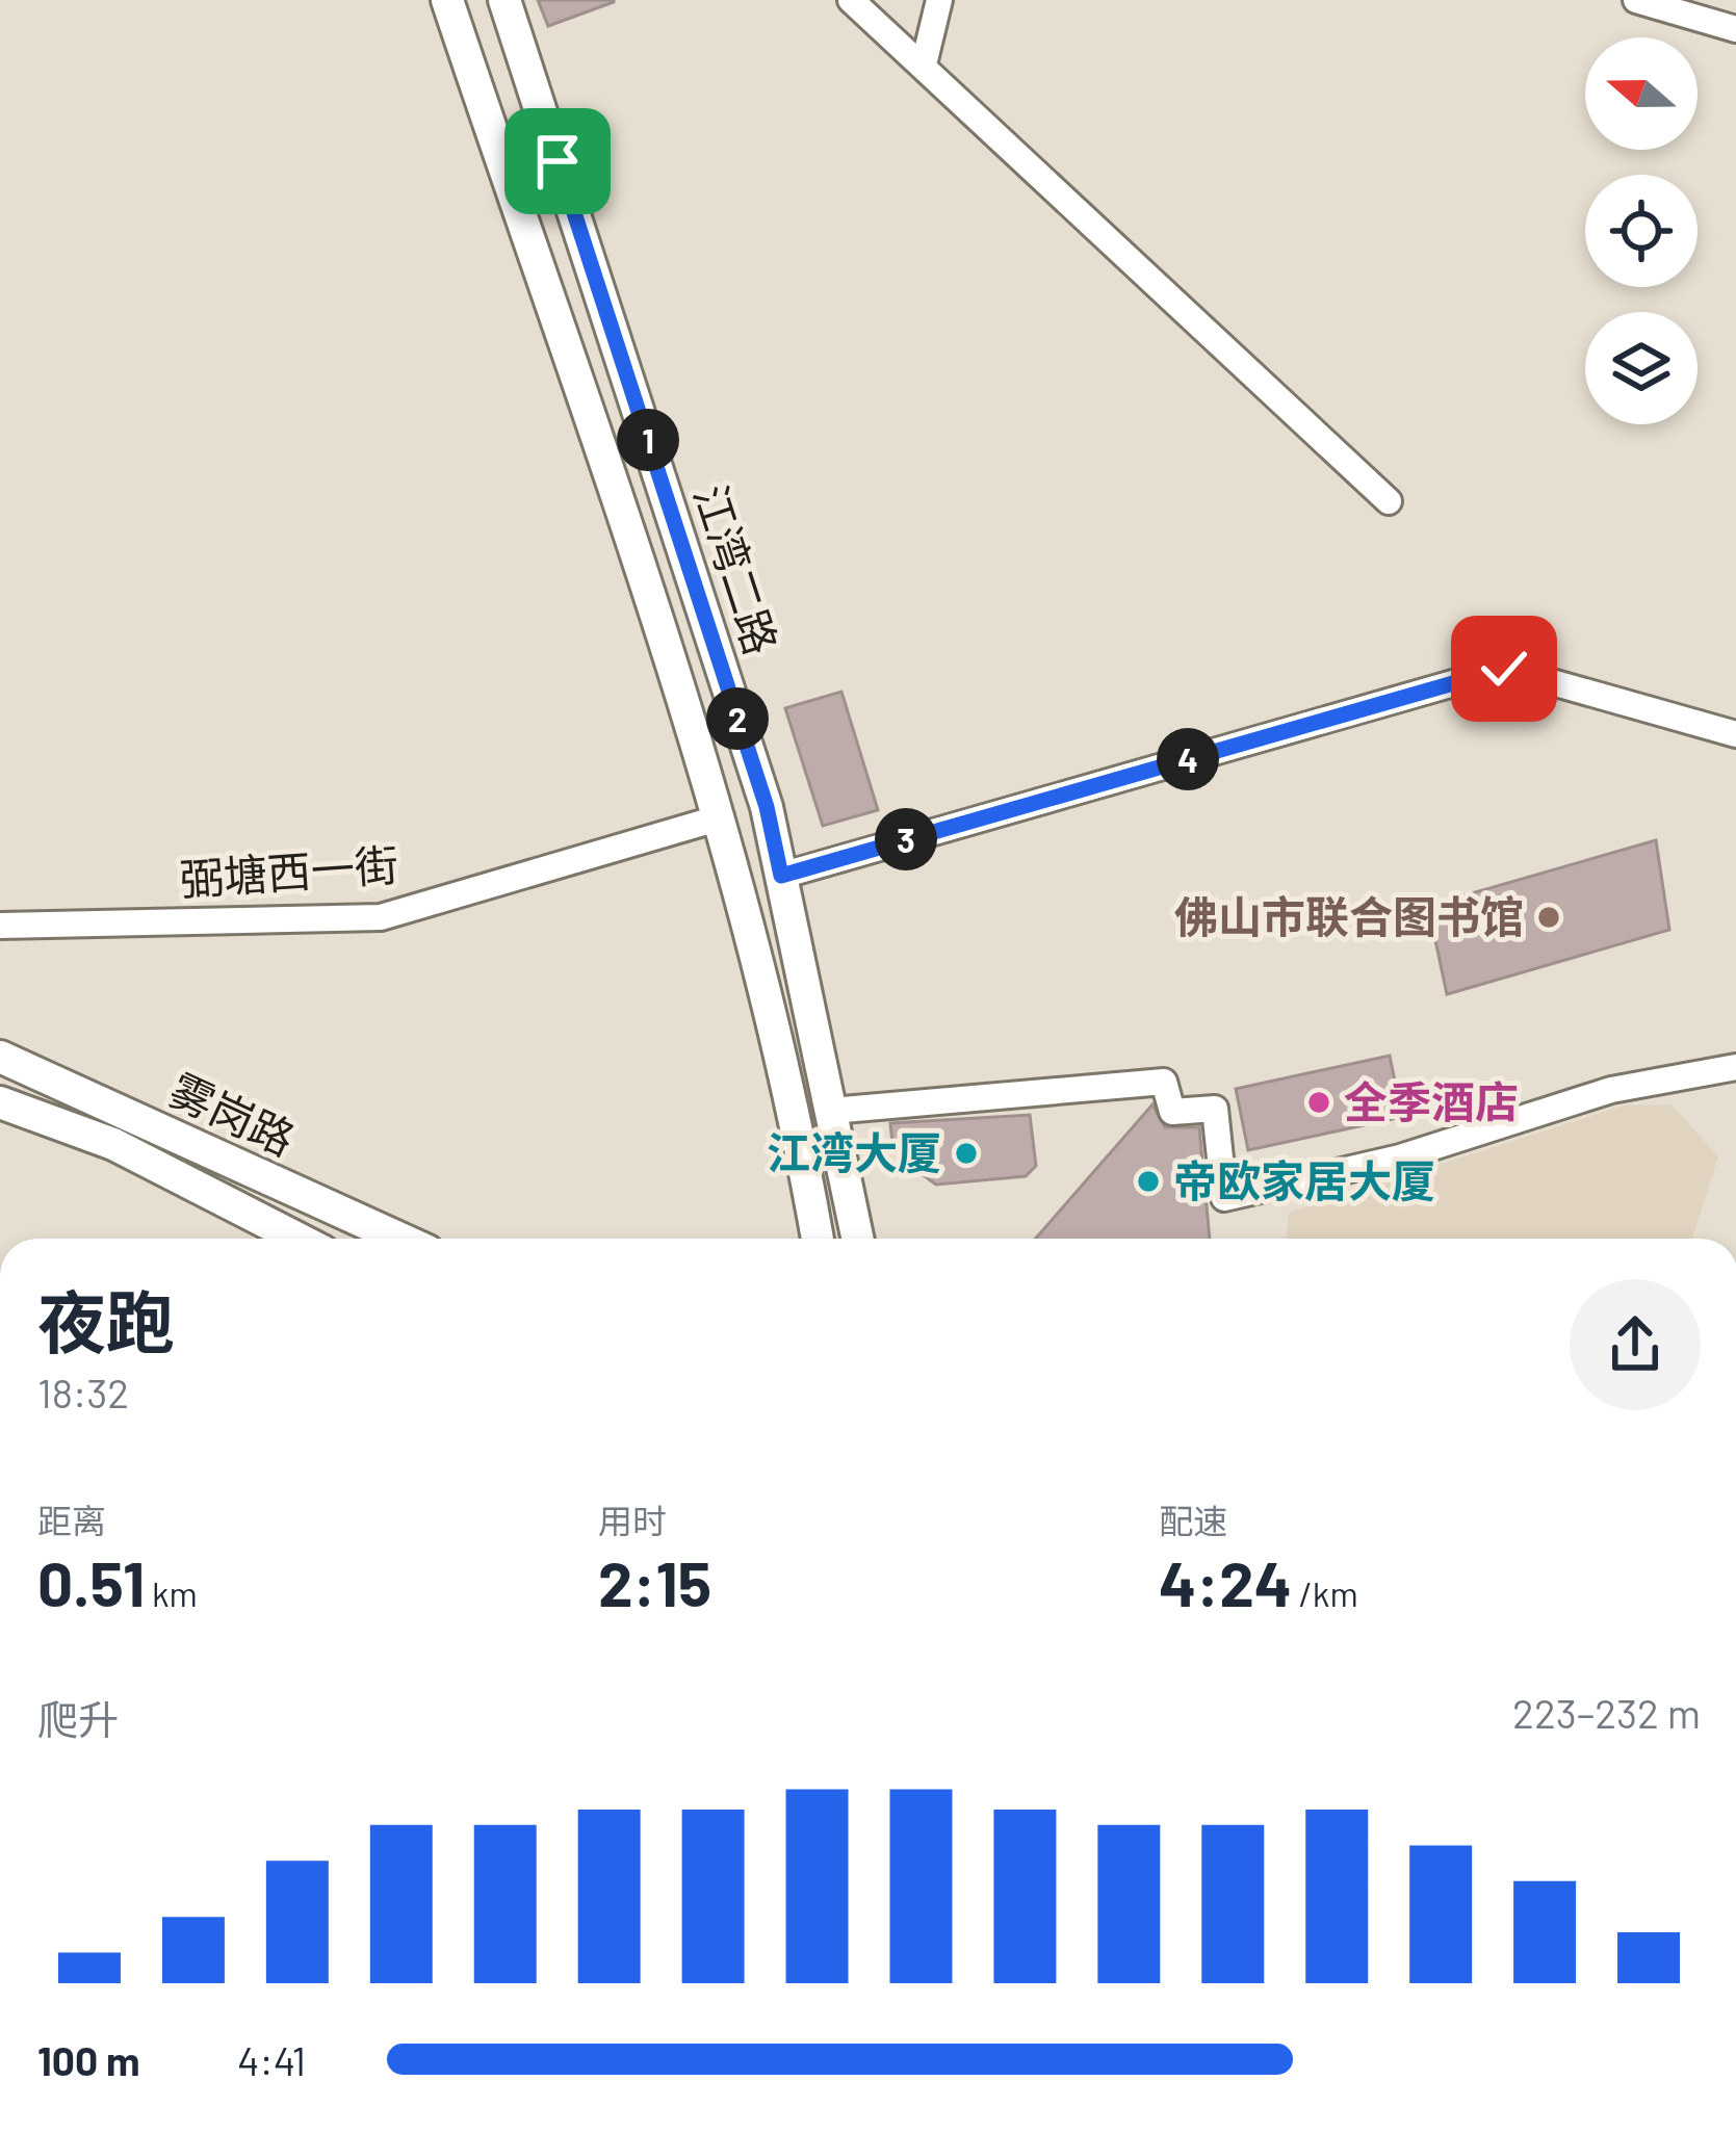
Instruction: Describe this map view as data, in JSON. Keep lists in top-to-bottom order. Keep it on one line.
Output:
{"streets":{"main road":["江湾二路","雾岗路"],"street":["弼塘西一街"]},"places":["佛山市联合图书馆","全季酒店","江湾大厦","帝欧家居大厦"],"north":"left","page":{"pins":["1","2","4","3"],"heading":["夜跑","18:32"],"stats":[["距离","0.51 km"],["用时","2:15"],["配速","4:24 /km"]],"chart":["爬升","223–232 m"],"list":[{"name":"100 m","note":"4:41"}]}}
